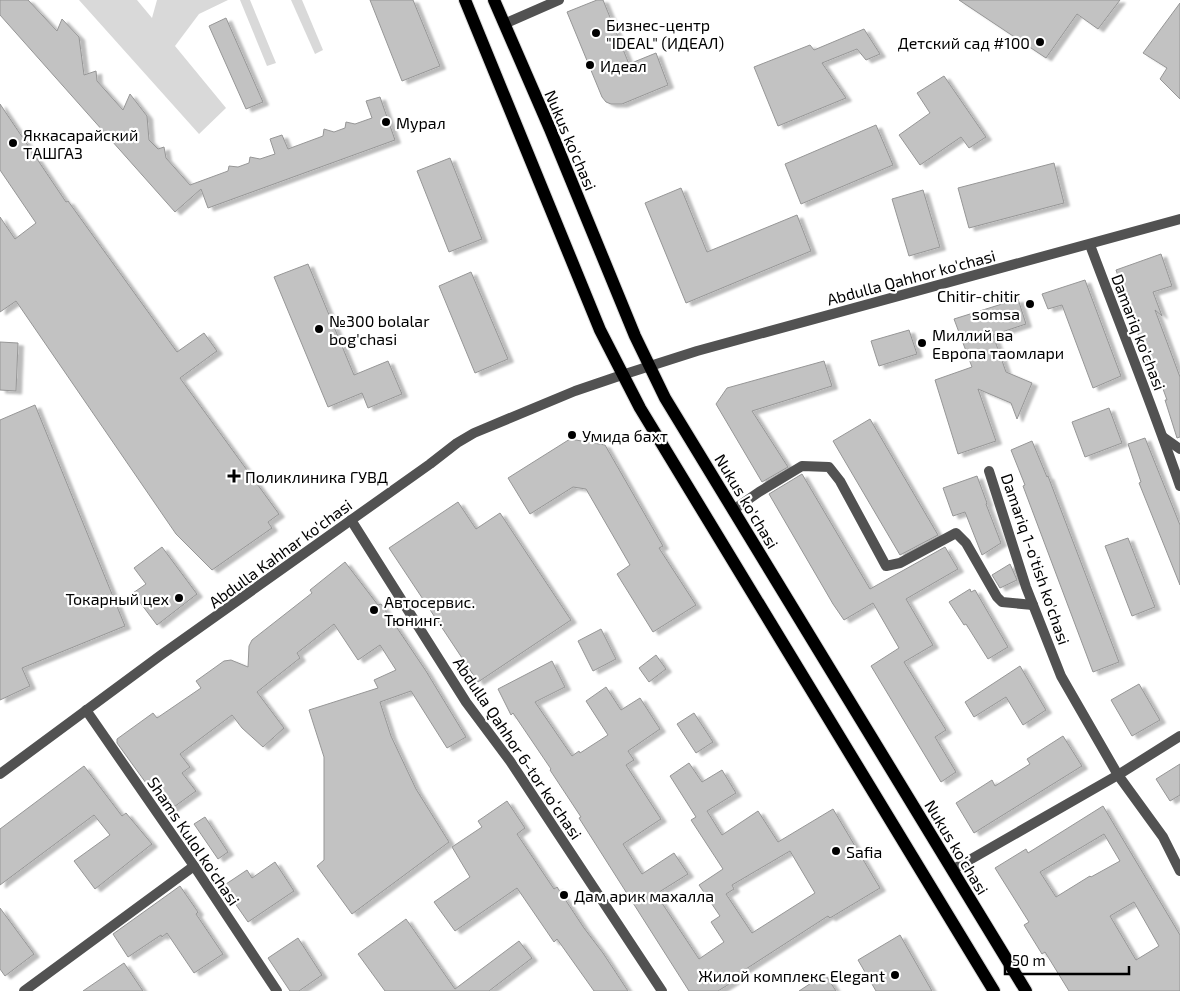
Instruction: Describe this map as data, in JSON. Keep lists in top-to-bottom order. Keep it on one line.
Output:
{"streets":{"main road":["Nukus ko'chasi"],"street":["Abdulla Qahhor ko'chasi","Damariq ko'chasi","Abdulla Kahhar ko'chasi","Damariq 1-o'tish ko'chasi","Abdulla Qahhor 6-tor koʻchasi","Shams Kulol ko'chasi"]},"crossings":[["Nukus ko'chasi","Abdulla Qahhor ko'chasi"],["Nukus ko'chasi","Abdulla Kahhar ko'chasi"],["Abdulla Qahhor ko'chasi","Damariq ko'chasi"],["Abdulla Qahhor ko'chasi","Abdulla Kahhar ko'chasi"],["Abdulla Kahhar ko'chasi","Abdulla Qahhor 6-tor koʻchasi"],["Abdulla Kahhar ko'chasi","Shams Kulol ko'chasi"]],"places":{"other":["Бизнес-центр \"IDEAL\" (ИДЕАЛ)","Детский сад #100","Идеал","Мурал","Яккасарайский ТАШГАЗ","Chitir-chitir somsa","№300 bolalar bog'chasi","Миллий ва Европа таомлари","Умида бахт","Токарный цех","Автосервис. Тюнинг.","Safia","Дам арик махалла","Жилой комплекс Elegant"],"health":["Поликлиника ГУВД"]},"scale_bar":"50 m"}
